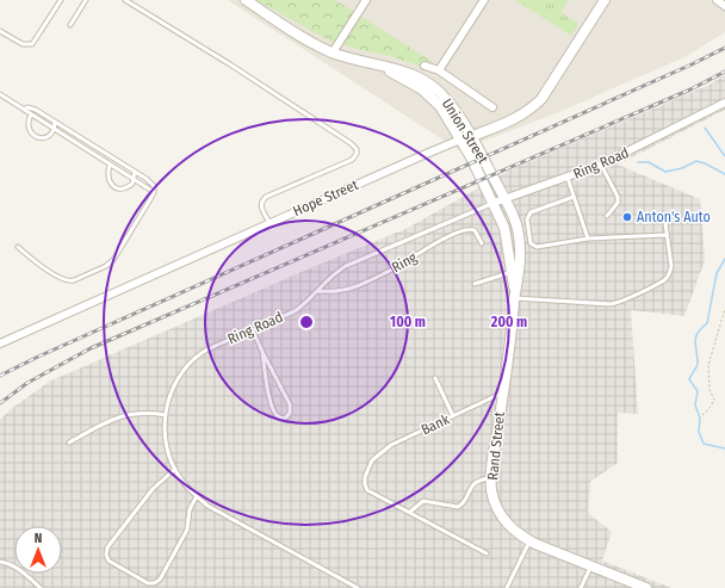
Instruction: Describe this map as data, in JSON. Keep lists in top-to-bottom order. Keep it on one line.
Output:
{"streets":{"street":["Union Street","Ring Road","Hope Street","Rand Street"],"lane":["Ring","Bank"]},"crossings":[["Union Street","Ring Road"],["Union Street","Hope Street"],["Union Street","Rand Street"],["Ring Road","Ring"],["Ring Road","Rand Street"],["Bank","Rand Street"]],"places":["Anton's Auto"],"north":"top","rings":["100 m","200 m"]}
